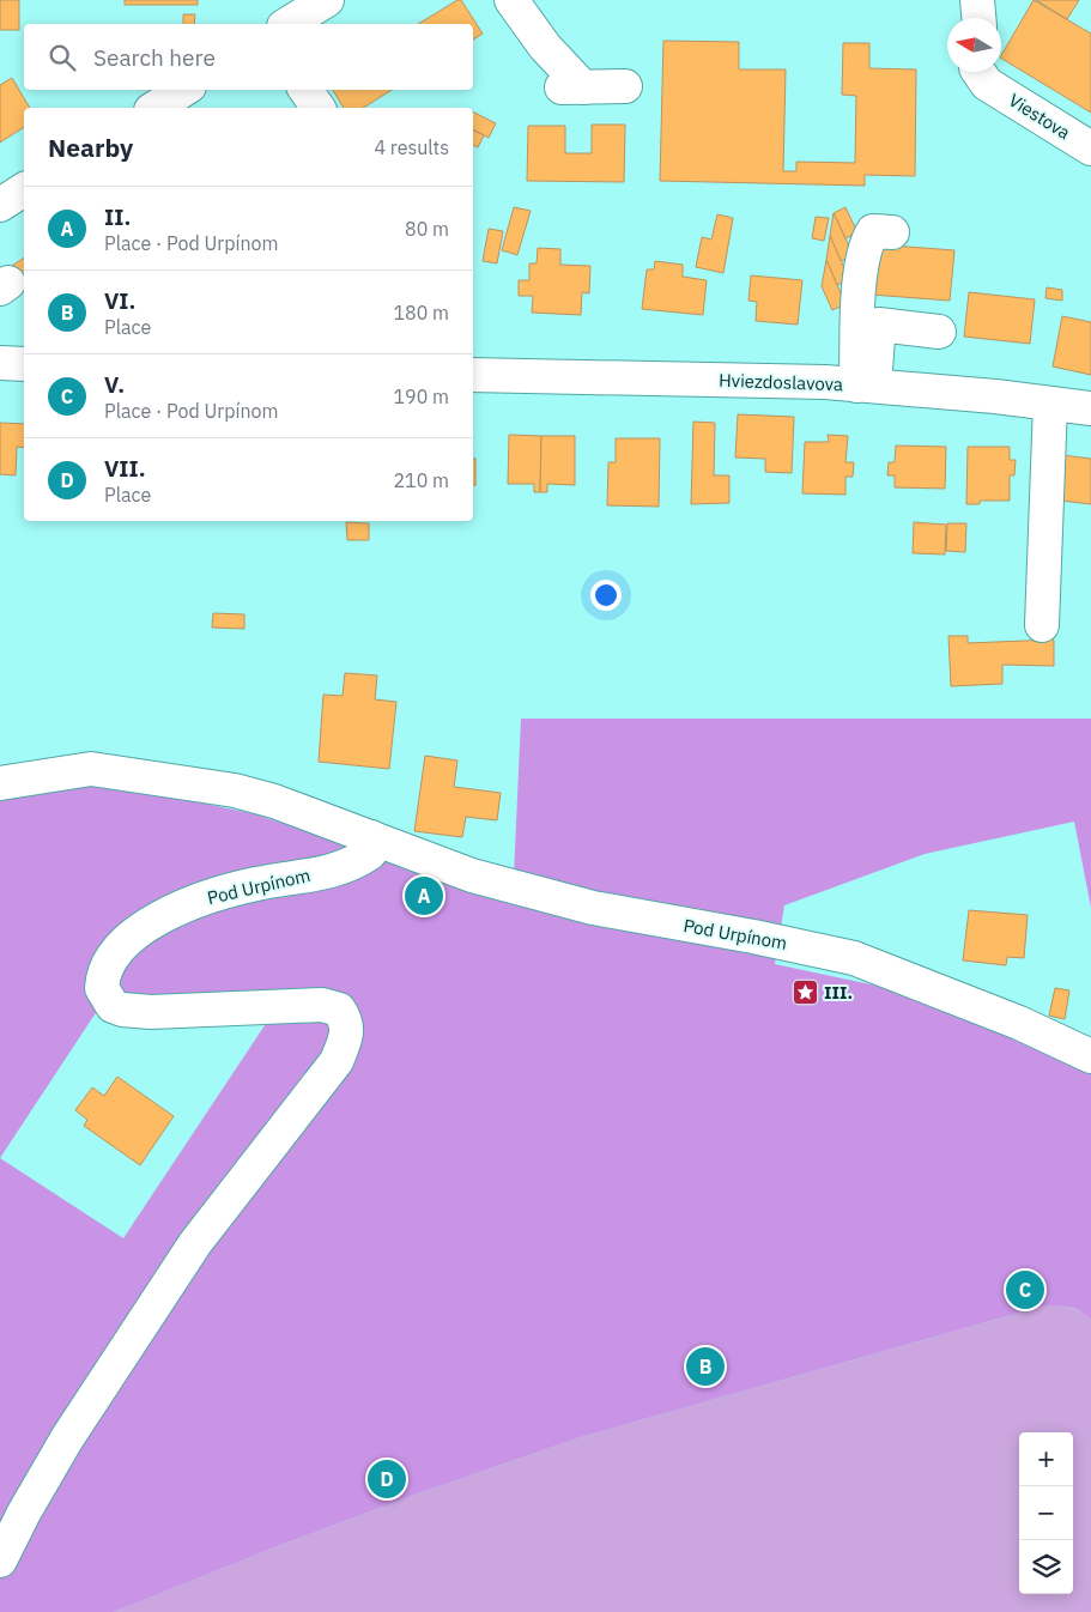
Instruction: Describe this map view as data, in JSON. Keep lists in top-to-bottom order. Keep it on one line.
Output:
{"streets":{"street":["Viestova","Hviezdoslavova","Pod Urpínom"]},"places":{"place":["III."]},"north":"left","page":{"search":"Search here","heading":["Nearby","4 results"],"list":[{"mark":"A","name":"II.","note":"Place · Pod Urpínom","value":"80 m"},{"mark":"B","name":"VI.","note":"Place","value":"180 m"},{"mark":"C","name":"V.","note":"Place · Pod Urpínom","value":"190 m"},{"mark":"D","name":"VII.","note":"Place","value":"210 m"}],"pins":["A","C","B","D"],"map_buttons":["+","−"]}}
